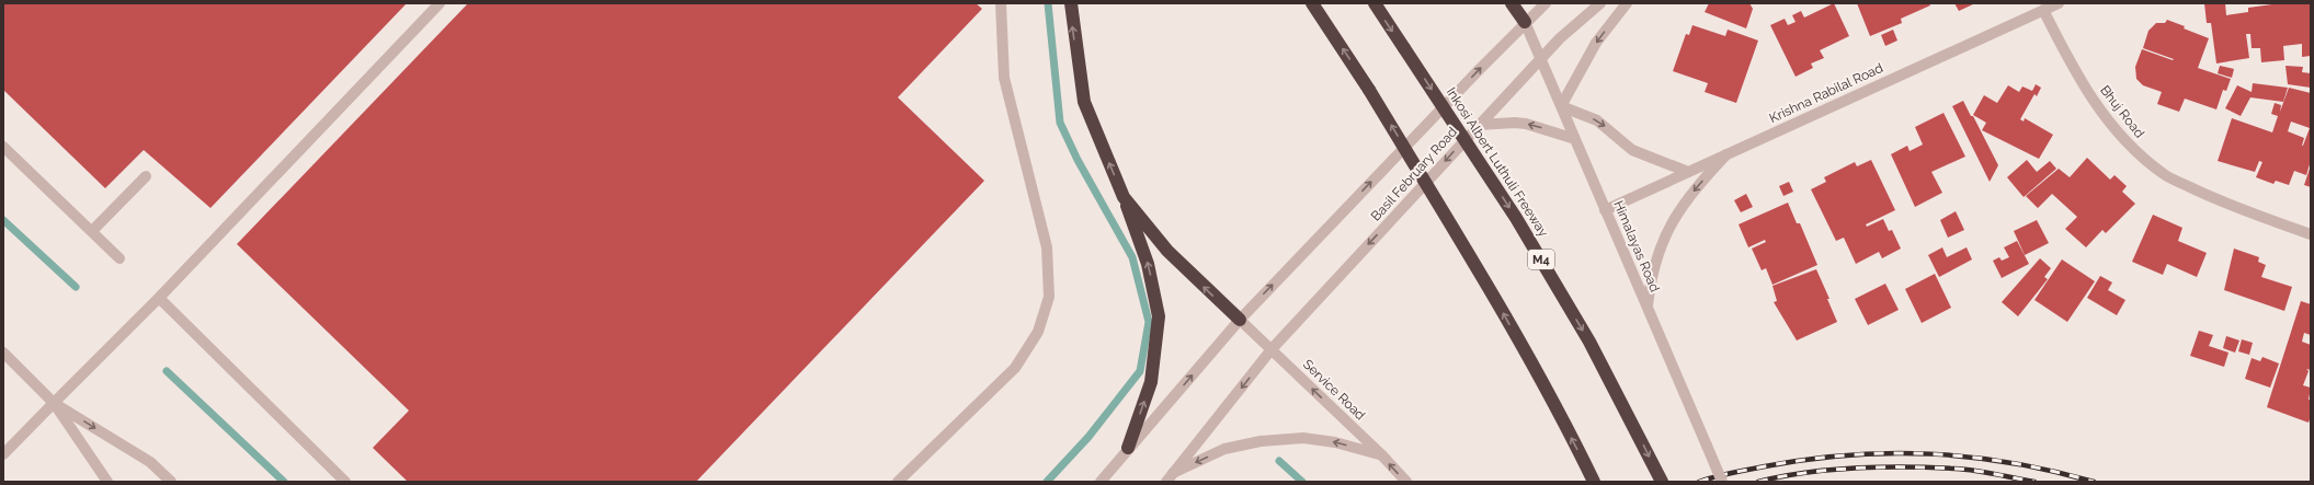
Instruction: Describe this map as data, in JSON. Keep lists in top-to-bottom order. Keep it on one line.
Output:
{"streets":{"highway":["Inkosi Albert Luthuli Freeway","M4"],"street":["Krishna Rabilal Road","Bhuj Road","Basil February Road","Himalayas Road","Service Road"]},"crossings":[["Krishna Rabilal Road","Bhuj Road"],["Krishna Rabilal Road","Himalayas Road"],["Basil February Road","Himalayas Road"],["Basil February Road","Service Road"]],"one_way":["Service Road"]}
